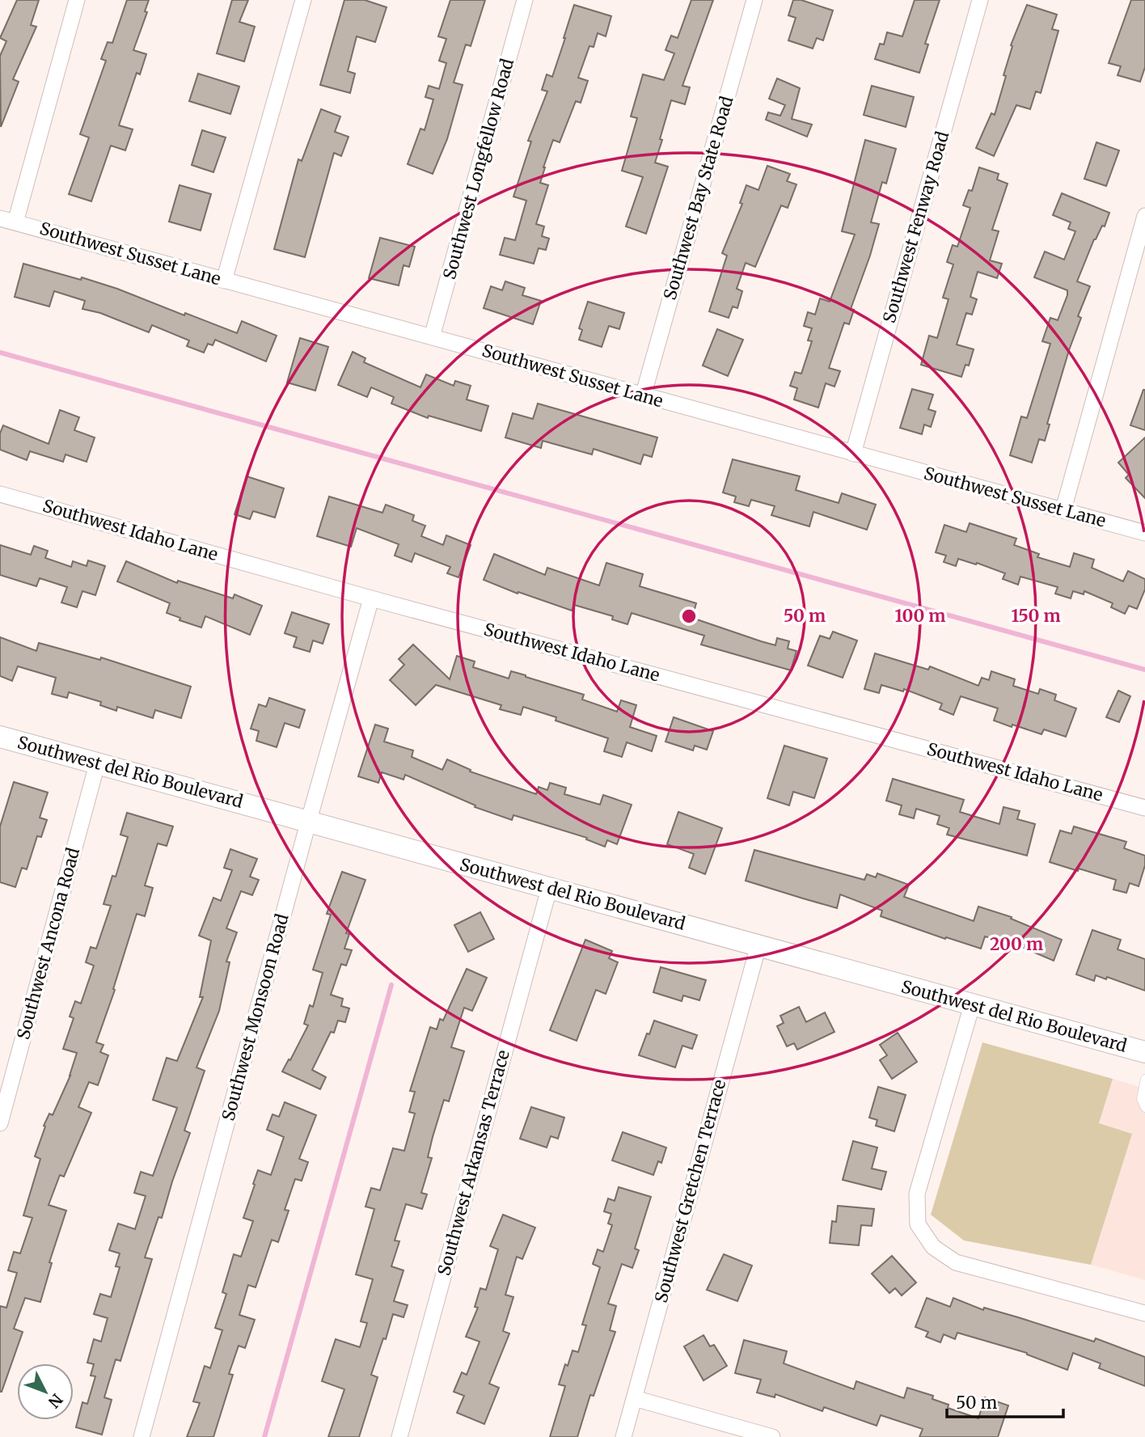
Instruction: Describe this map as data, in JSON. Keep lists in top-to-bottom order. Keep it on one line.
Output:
{"streets":{"street":["Southwest Longfellow Road","Southwest Bay State Road","Southwest Fenway Road","Southwest Susset Lane","Southwest Idaho Lane","Southwest del Rio Boulevard","Southwest Ancona Road","Southwest Monsoon Road","Southwest Arkansas Terrace","Southwest Gretchen Terrace"]},"crossings":[["Southwest Longfellow Road","Southwest Susset Lane"],["Southwest Bay State Road","Southwest Susset Lane"],["Southwest Fenway Road","Southwest Susset Lane"],["Southwest Idaho Lane","Southwest Monsoon Road"],["Southwest del Rio Boulevard","Southwest Ancona Road"],["Southwest del Rio Boulevard","Southwest Monsoon Road"],["Southwest del Rio Boulevard","Southwest Arkansas Terrace"],["Southwest del Rio Boulevard","Southwest Gretchen Terrace"]],"scale_bar":"50 m","north":"bottom right","rings":["50 m","100 m","150 m","200 m"]}
